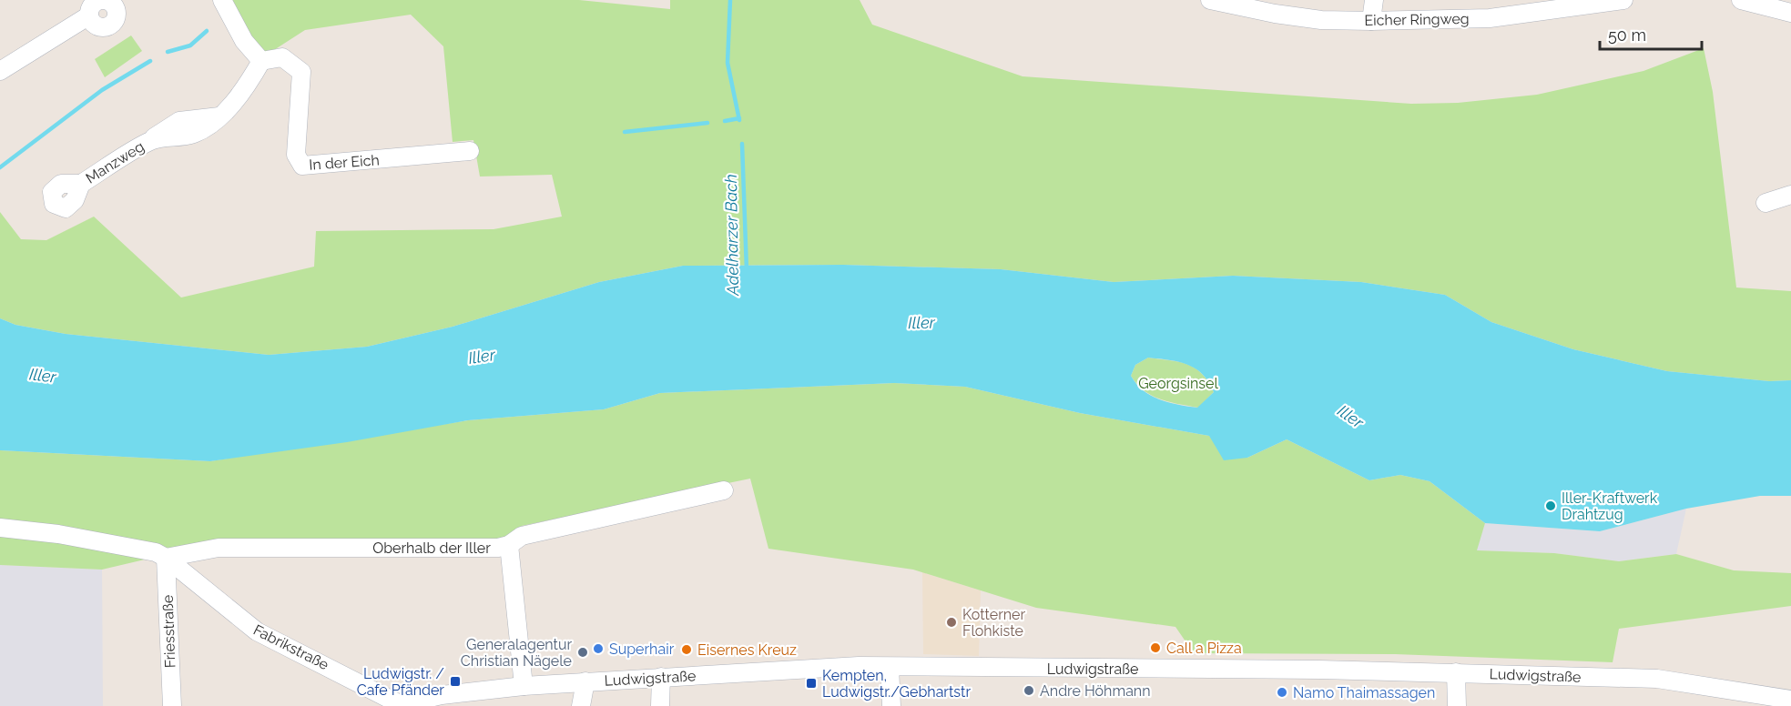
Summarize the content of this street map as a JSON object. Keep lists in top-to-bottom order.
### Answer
{
  "streets": {
    "street": [
      "Eicher Ringweg",
      "Manzweg",
      "In der Eich",
      "Oberhalb der Iller",
      "Friesstraße",
      "Fabrikstraße",
      "Ludwigstraße"
    ]
  },
  "crossings": [
    ["Manzweg", "In der Eich"],
    ["Oberhalb der Iller", "Friesstraße"],
    ["Oberhalb der Iller", "Fabrikstraße"],
    ["Friesstraße", "Fabrikstraße"],
    ["Fabrikstraße", "Ludwigstraße"]
  ],
  "water": ["Adelharzer Bach", "Iller"],
  "parks": ["Georgsinsel"],
  "places": {
    "other": [
      "Iller-Kraftwerk Drahtzug",
      "Kotterner Flohkiste",
      "Call a Pizza",
      "Superhair",
      "Eisernes Kreuz",
      "Generalagentur Christian Nägele",
      "Andre Höhmann",
      "Namo Thaimassagen"
    ],
    "transit": ["Ludwigstr. / Cafe Pfänder", "Kempten, Ludwigstr./Gebhartstr"]
  },
  "scale_bar": "50 m"
}
